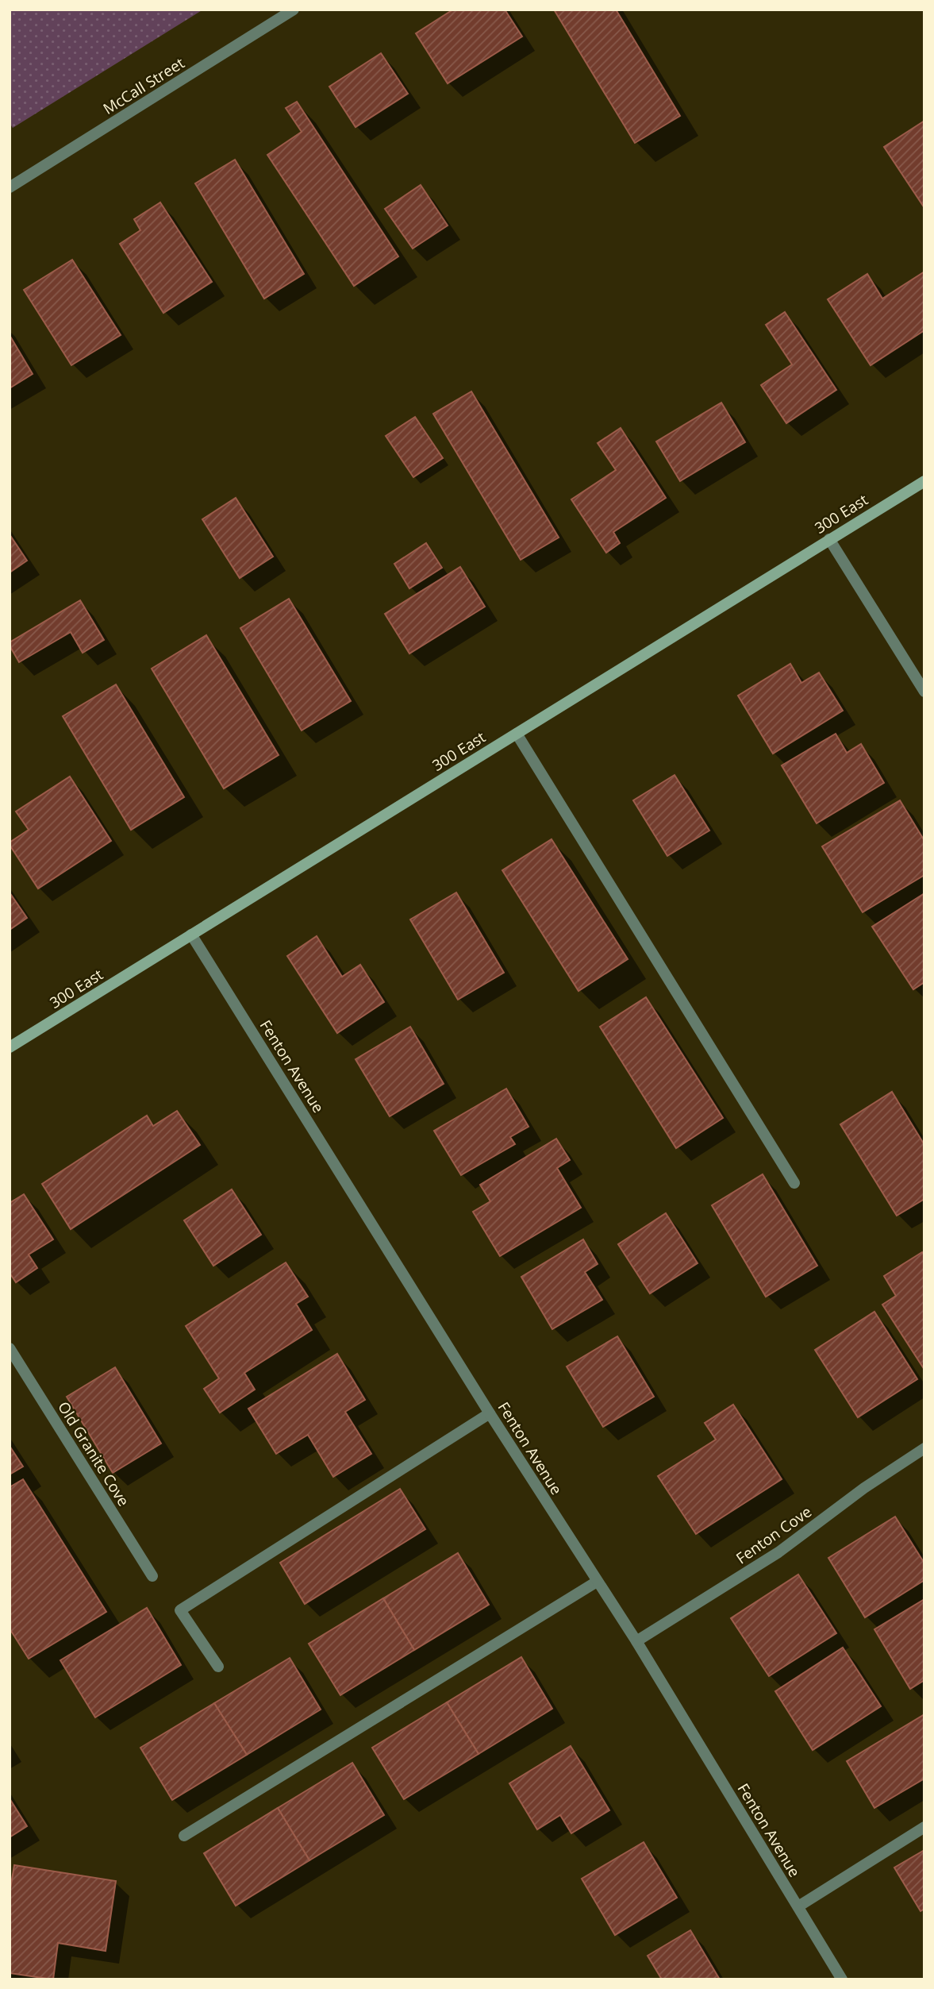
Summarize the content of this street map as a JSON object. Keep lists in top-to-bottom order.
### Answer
{
  "streets": {
    "street": [
      "McCall Street",
      "300 East",
      "Fenton Avenue",
      "Old Granite Cove",
      "Fenton Cove"
    ]
  },
  "crossings": [
    ["300 East", "Fenton Avenue"],
    ["Fenton Avenue", "Fenton Cove"]
  ]
}
